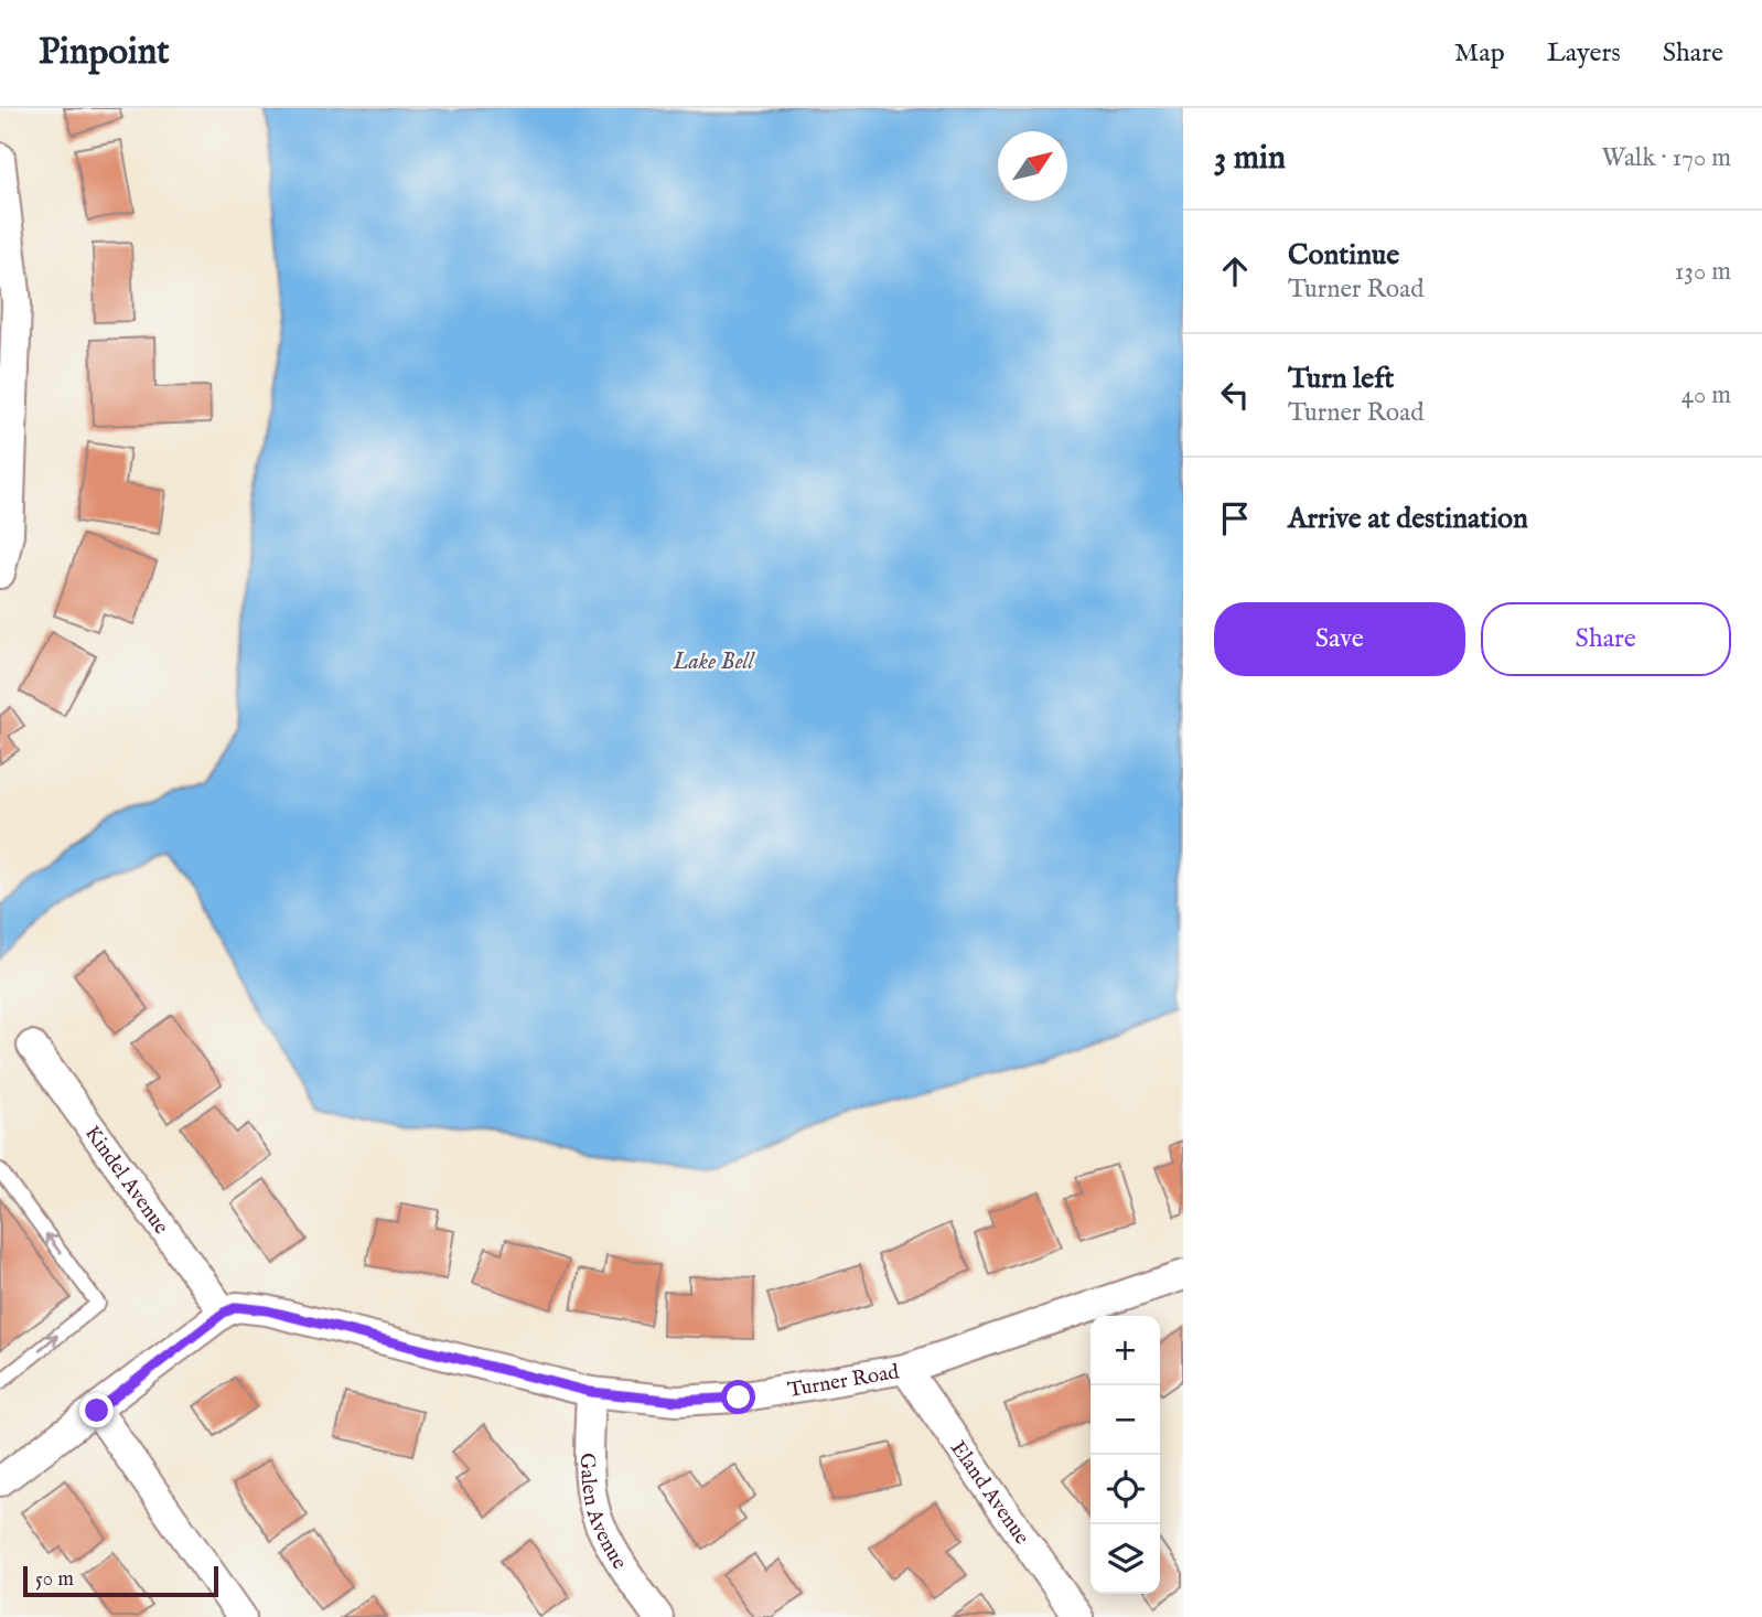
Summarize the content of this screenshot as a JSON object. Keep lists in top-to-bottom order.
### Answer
{
  "streets": {
    "street": [
      "Kindel Avenue",
      "Turner Road",
      "Eland Avenue",
      "Galen Avenue"
    ]
  },
  "crossings": [
    ["Kindel Avenue", "Turner Road"],
    ["Turner Road", "Eland Avenue"],
    ["Turner Road", "Galen Avenue"]
  ],
  "water": ["Lake Bell"],
  "scale_bar": "50 m",
  "north": "top right",
  "page": {
    "header": "Pinpoint",
    "nav": ["Map", "Layers", "Share"],
    "heading": ["3 min", "Walk · 170 m"],
    "list": [
      ["Continue", "Turner Road", "130 m"],
      ["Turn left", "Turner Road", "40 m"],
      "Arrive at destination"
    ],
    "buttons": ["Save", "Share"],
    "map_buttons": ["+", "−"],
    "scale": "50 m"
  }
}
